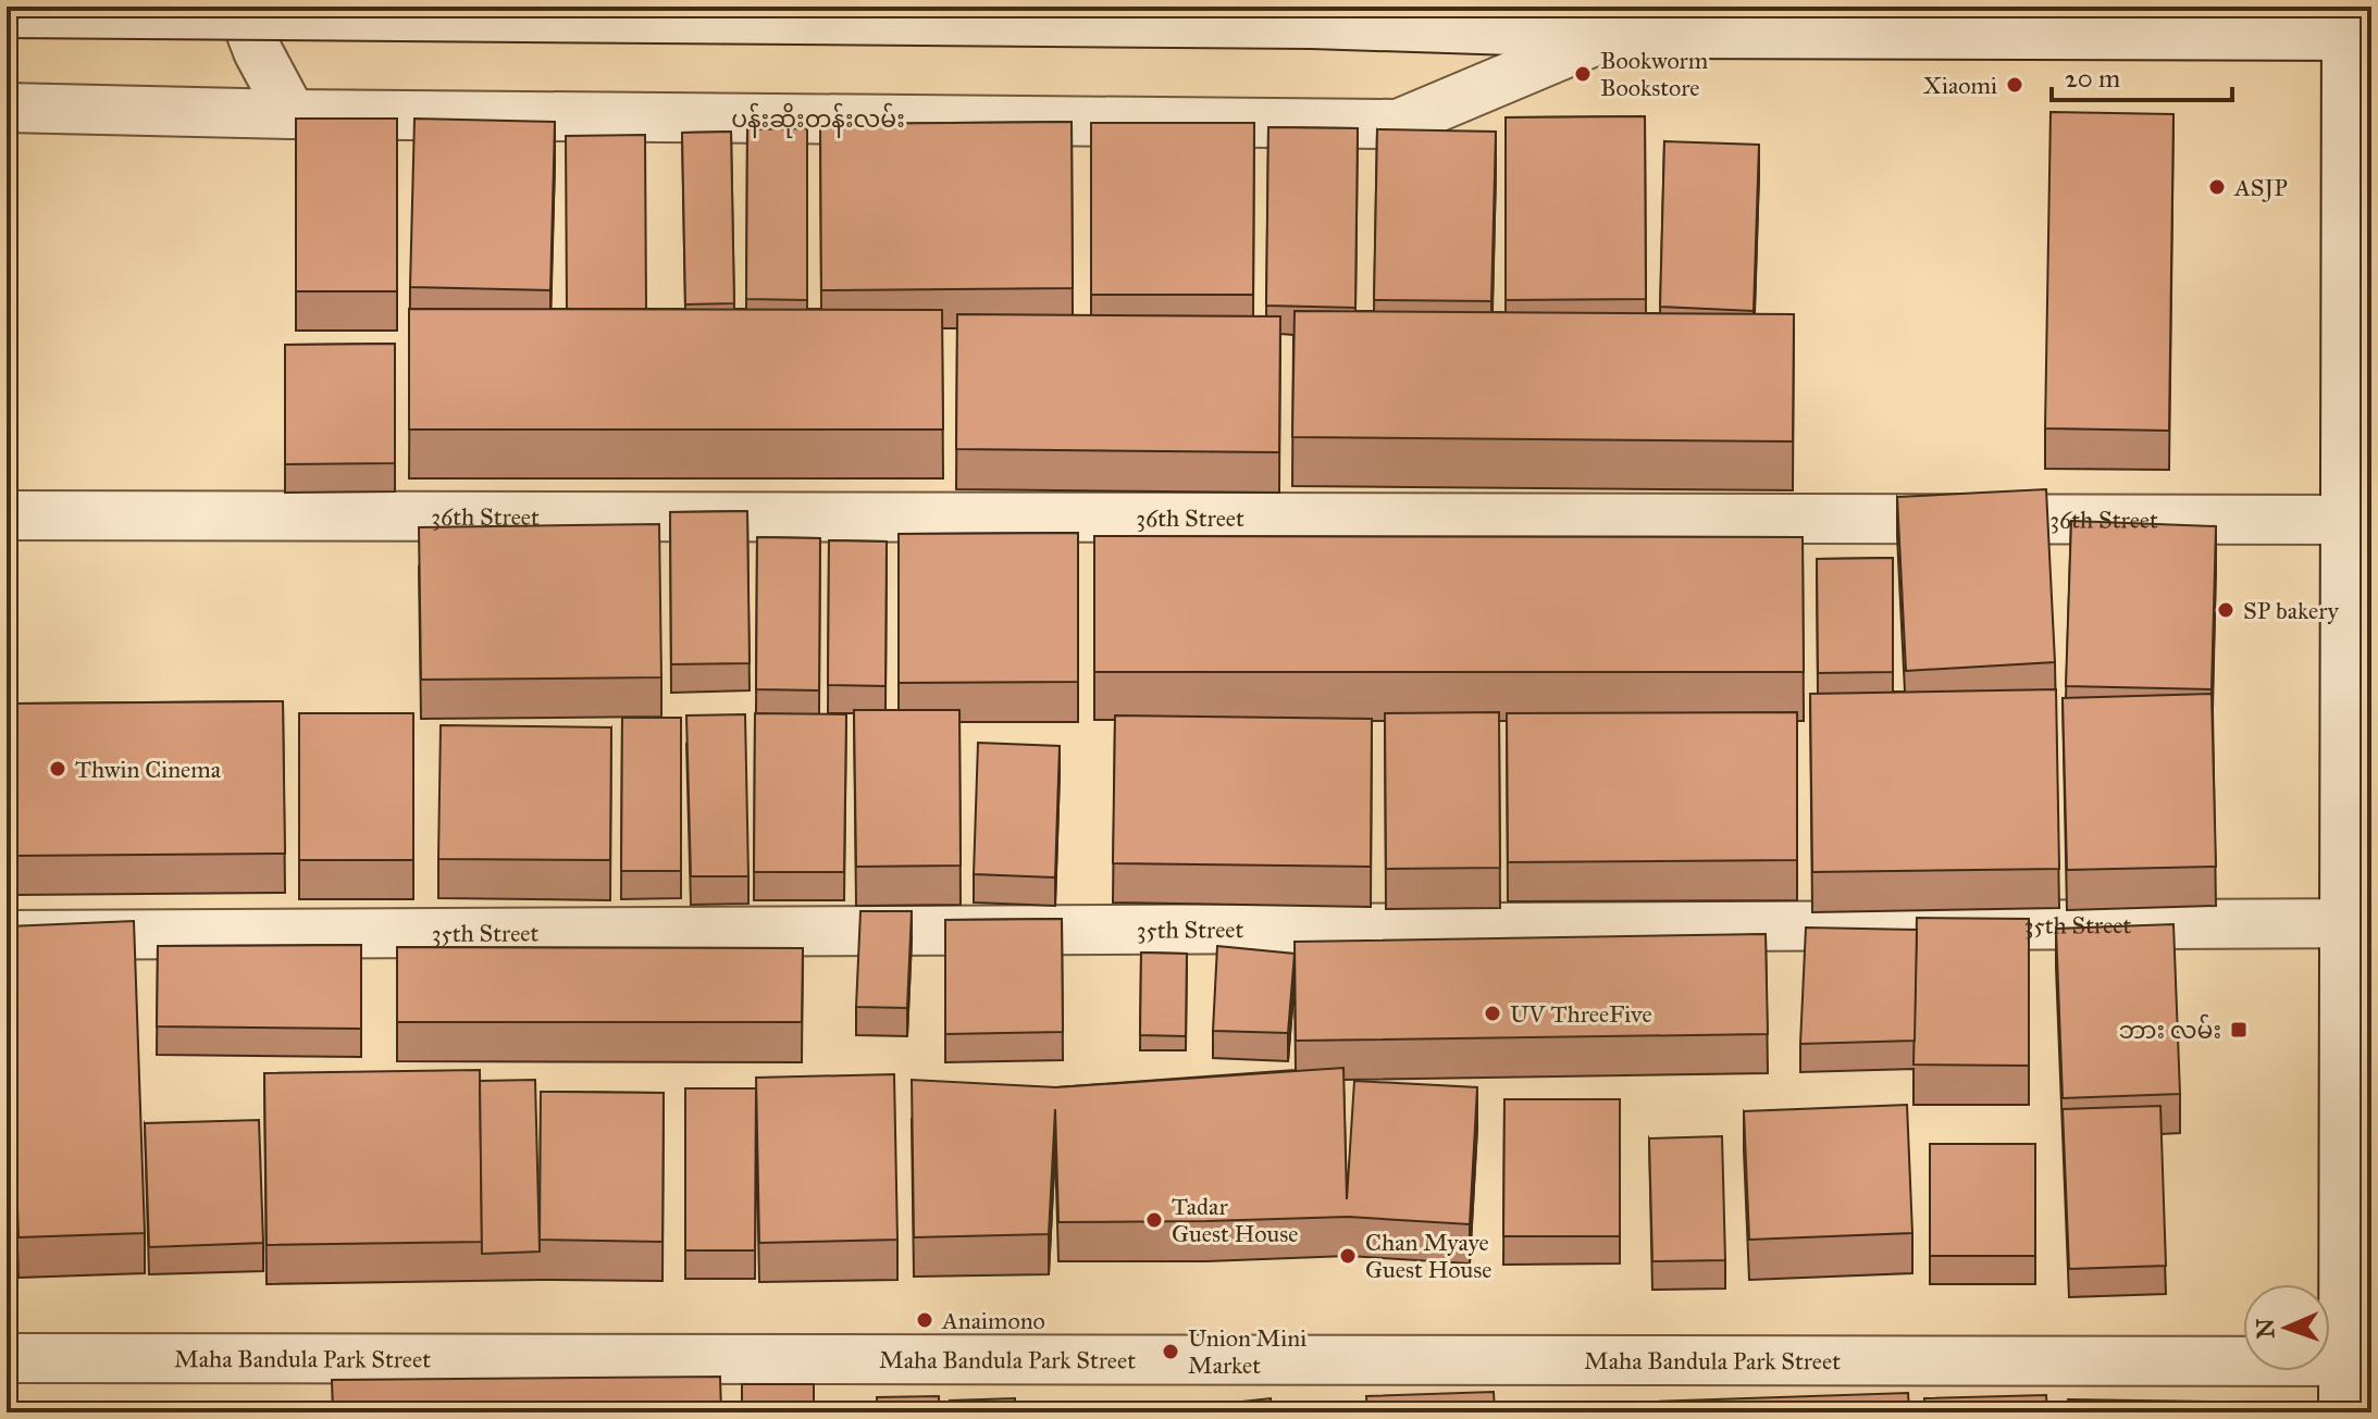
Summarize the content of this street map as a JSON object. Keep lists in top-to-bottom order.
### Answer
{
  "streets": {
    "street": [
      "ပန်းဆိုးတန်းလမ်း",
      "36th Street",
      "35th Street",
      "Maha Bandula Park Street"
    ]
  },
  "places": {
    "other": [
      "Bookworm Bookstore",
      "Xiaomi",
      "ASJP",
      "SP bakery",
      "Thwin Cinema",
      "UV ThreeFive",
      "Tadar Guest House",
      "Chan Myaye Guest House",
      "Anaimono",
      "Union Mini Market"
    ],
    "transit": ["ဘား လမ်း"]
  },
  "scale_bar": "20 m",
  "north": "left"
}
